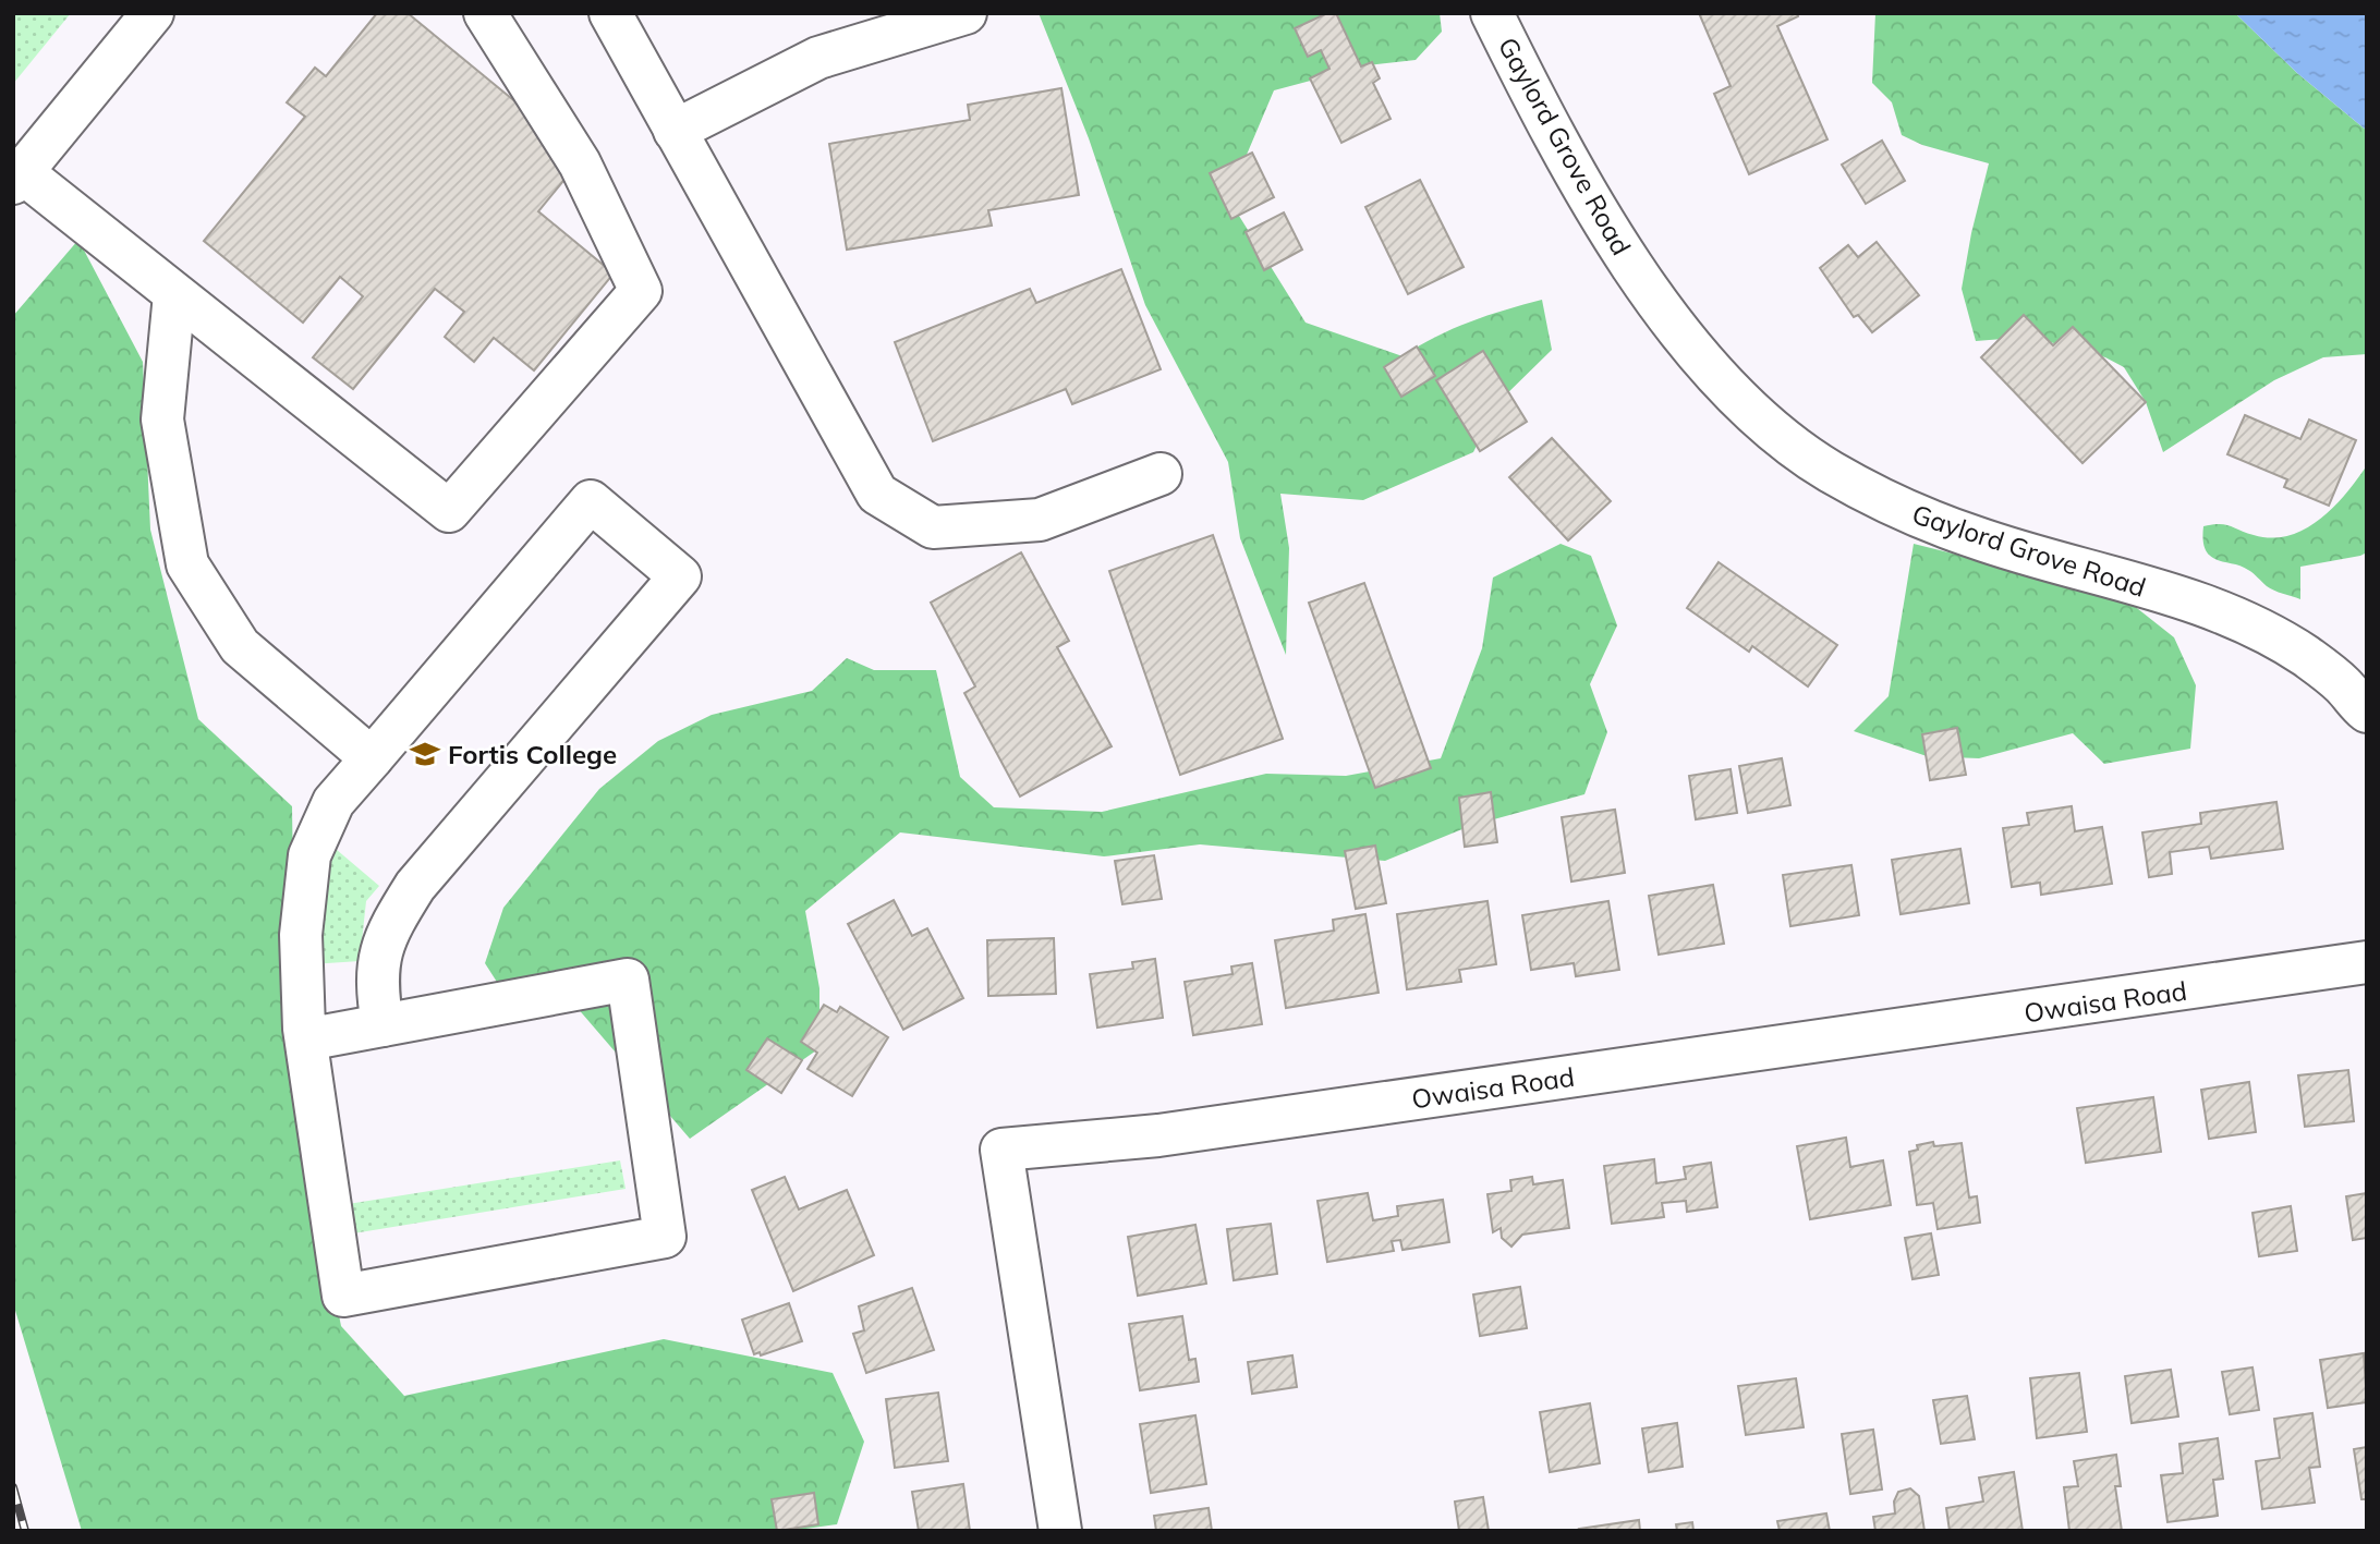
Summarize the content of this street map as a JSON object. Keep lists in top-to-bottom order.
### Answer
{
  "streets": {
    "street": ["Gaylord Grove Road", "Owaisa Road"]
  },
  "places": {
    "school or university": ["Fortis College"]
  }
}
